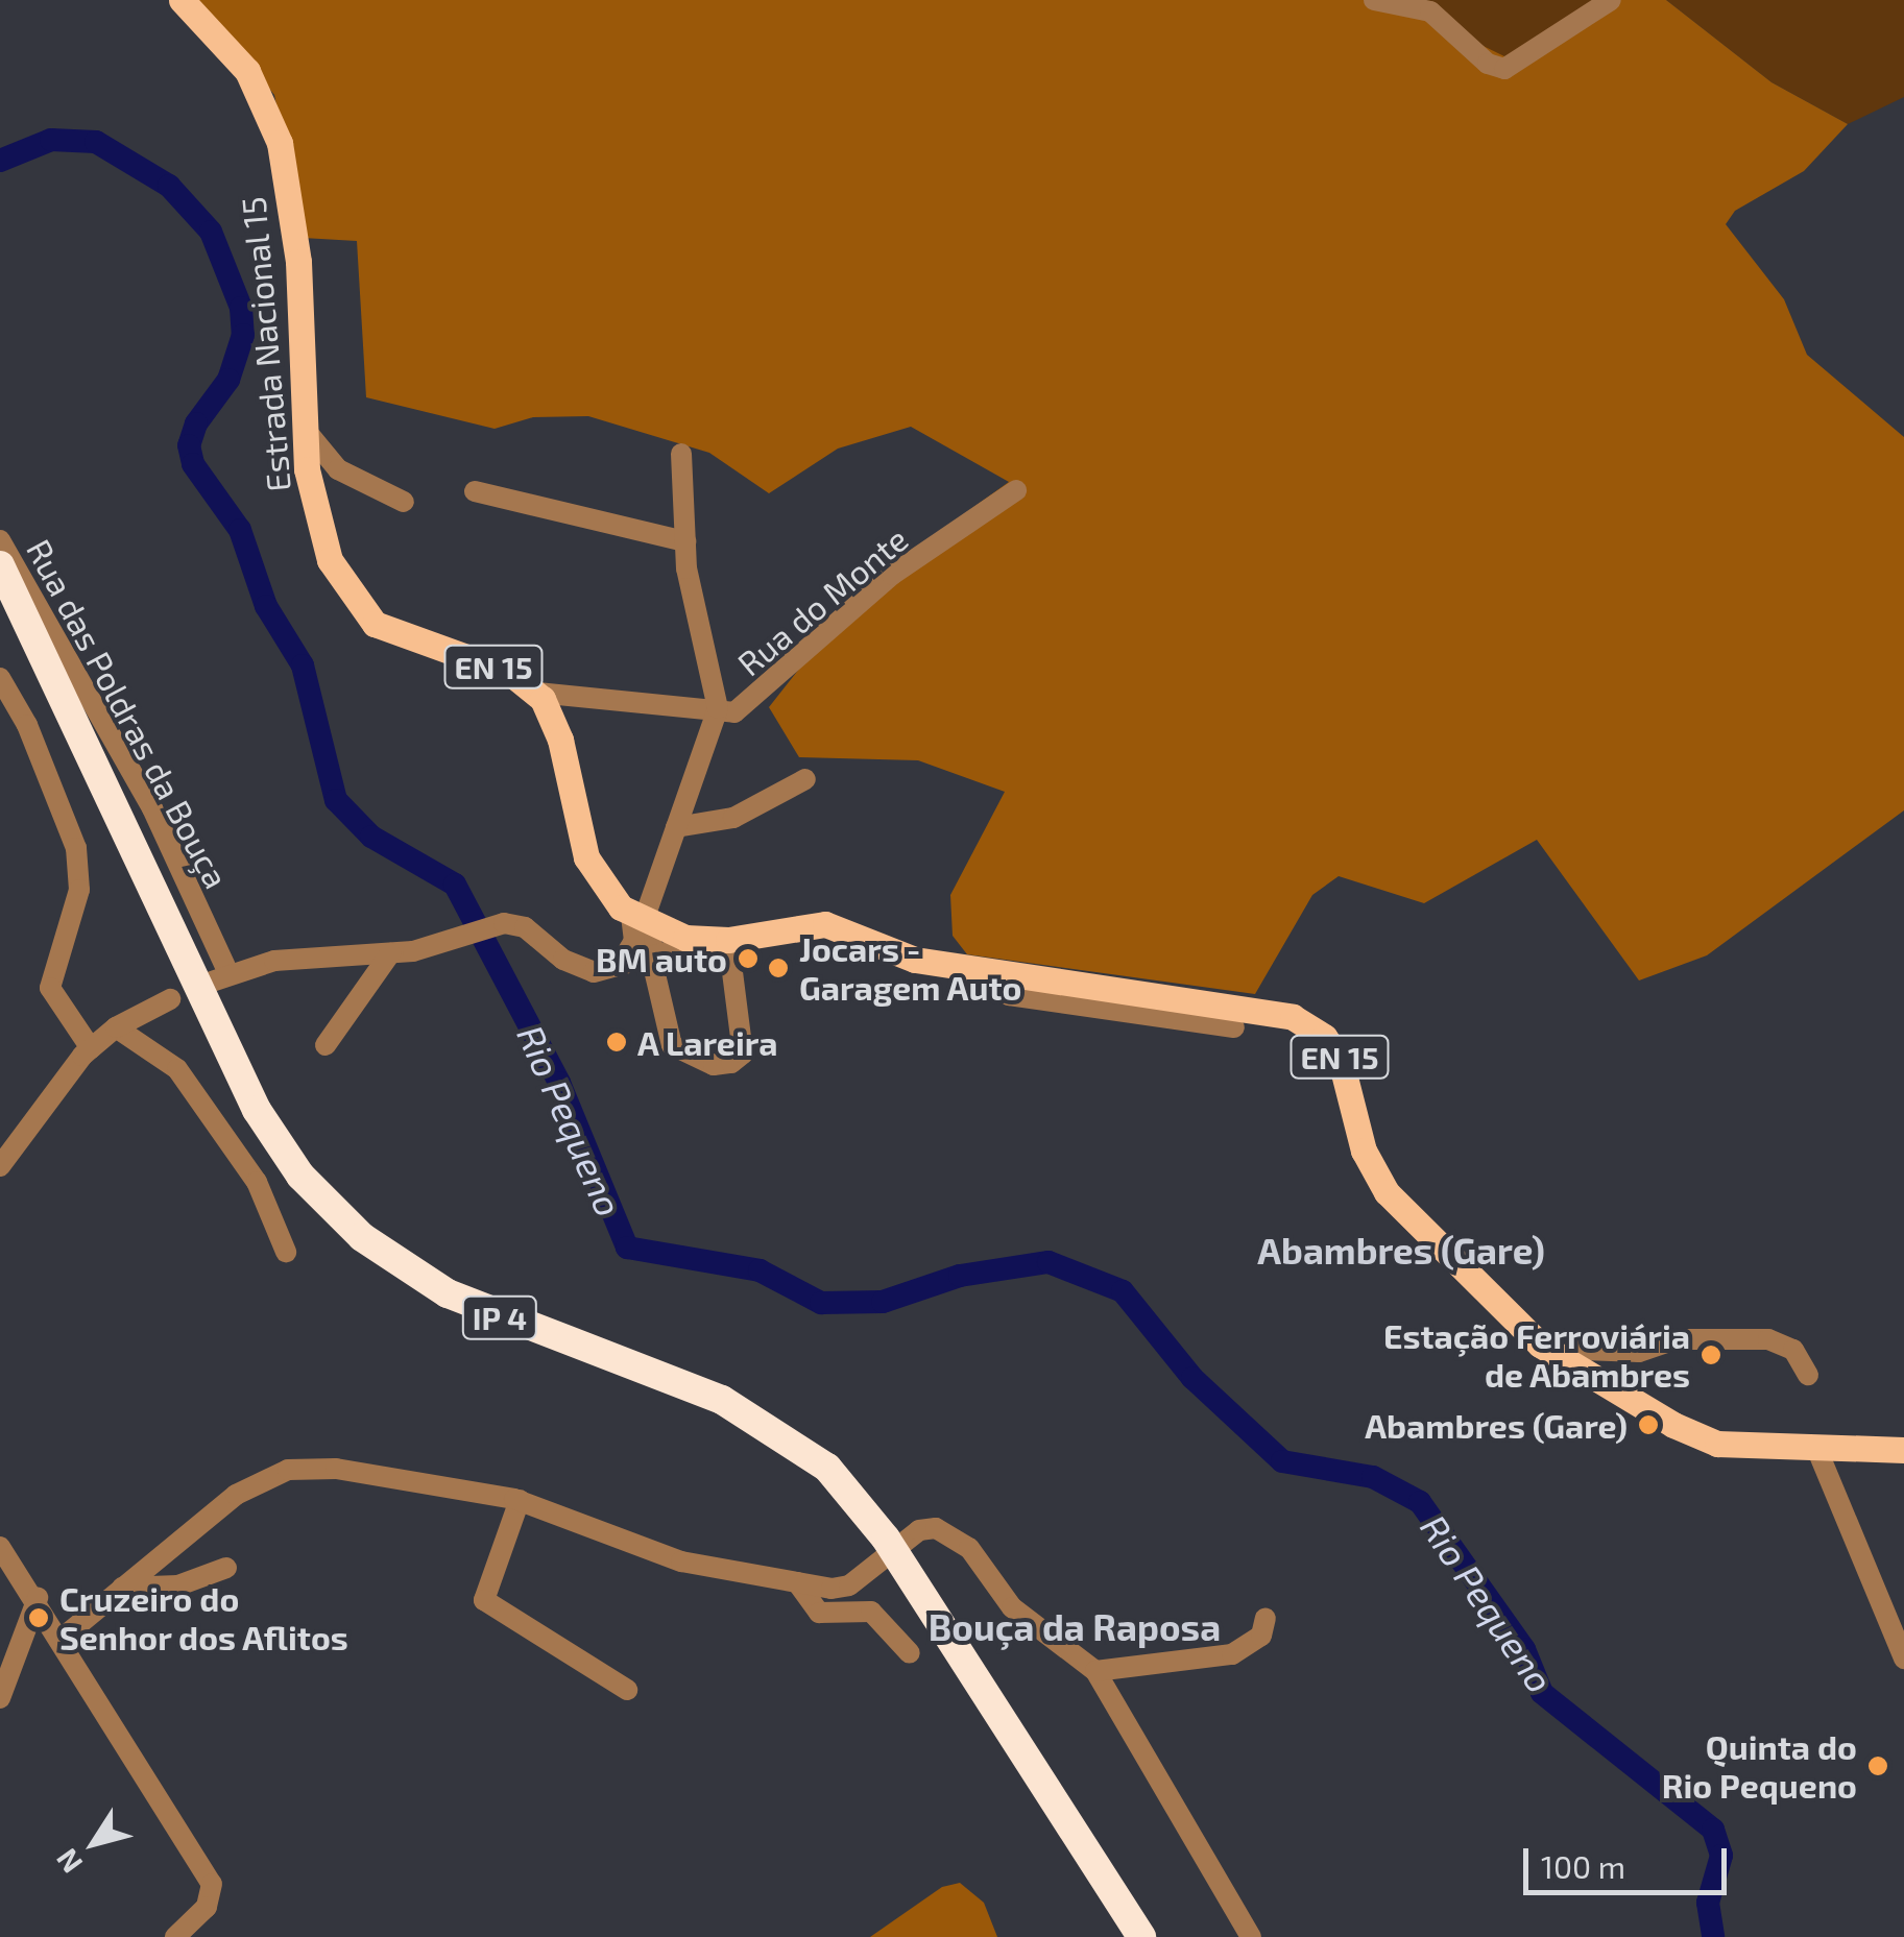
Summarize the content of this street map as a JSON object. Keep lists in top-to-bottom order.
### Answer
{
  "streets": {
    "highway": ["IP 4"],
    "main road": ["Estrada Nacional 15", "EN 15"],
    "street": ["Rua do Monte", "Rua das Poldras da Bouça"]
  },
  "crossings": [
    ["Estrada Nacional 15", "EN 15"]
  ],
  "districts": ["Abambres (Gare)", "Bouça da Raposa"],
  "water": ["Rio Pequeno"],
  "places": [
    "BM auto",
    "Jocars - Garagem Auto",
    "A Lareira",
    "Estação Ferroviária de Abambres",
    "Abambres (Gare)",
    "Cruzeiro do Senhor dos Aflitos",
    "Quinta do Rio Pequeno"
  ],
  "scale_bar": "100 m",
  "north": "bottom left"
}
